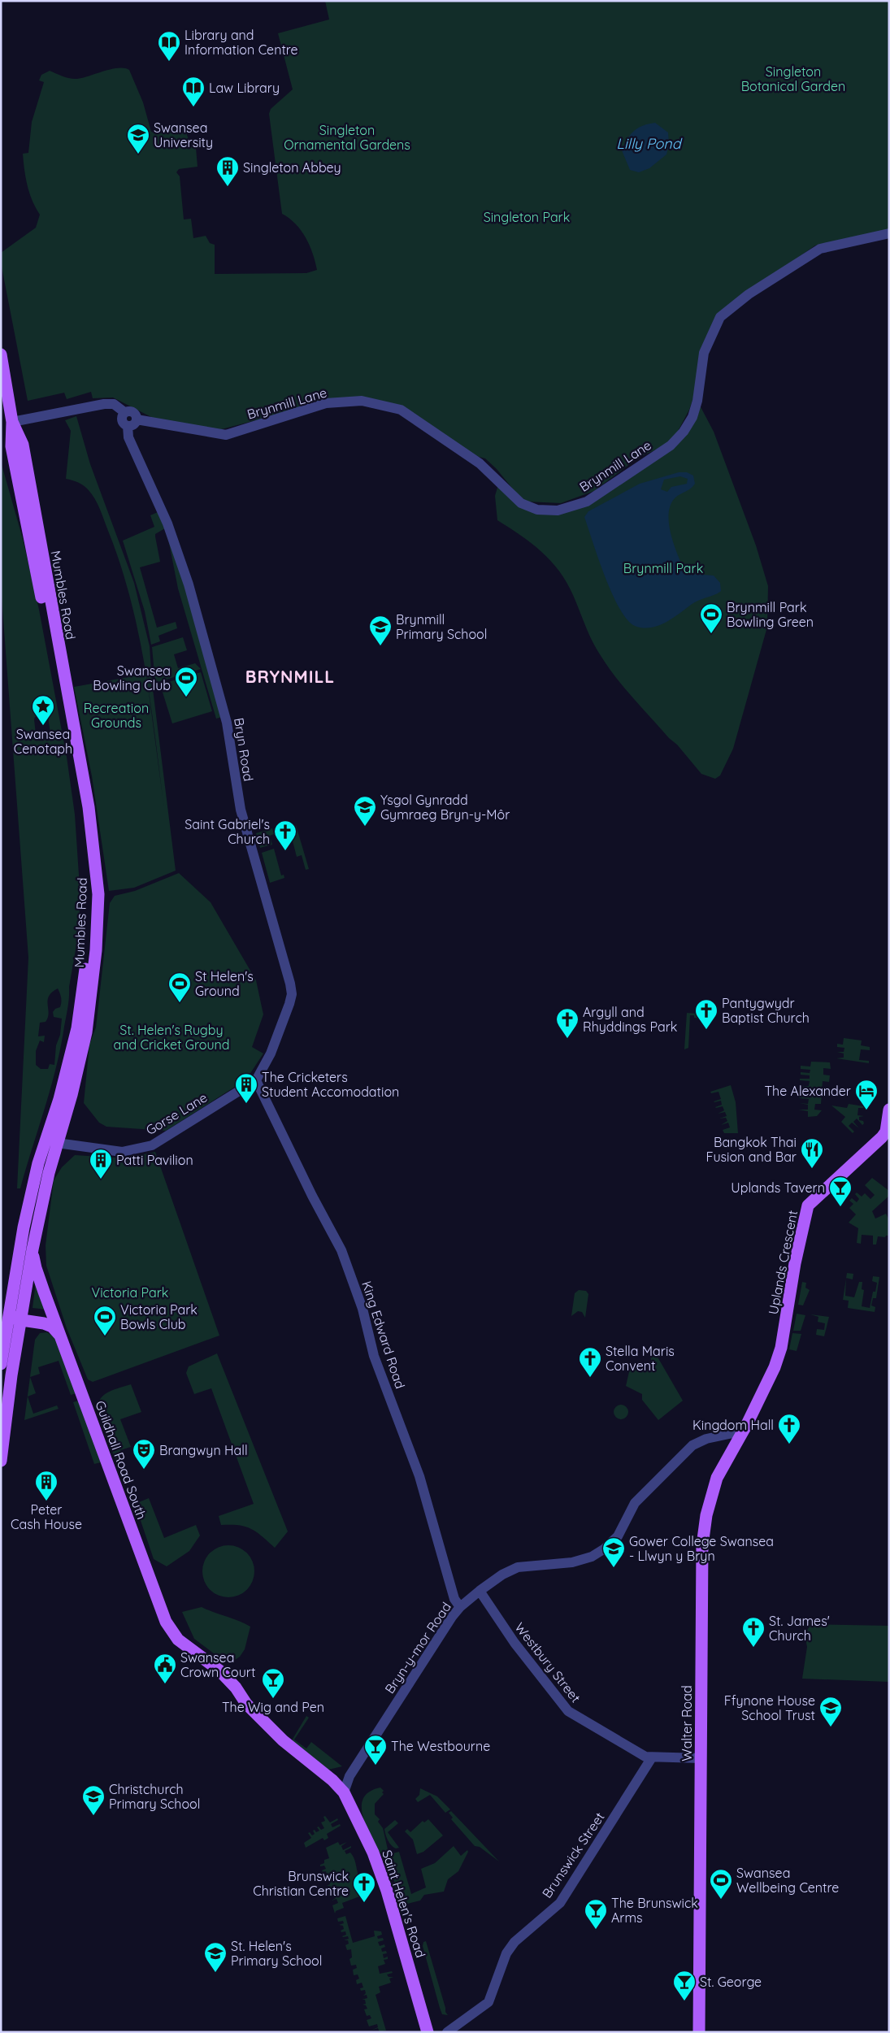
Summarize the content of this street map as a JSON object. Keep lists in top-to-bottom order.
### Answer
{
  "streets": {
    "main road": [
      "Mumbles Road",
      "Uplands Crescent",
      "Guildhall Road South",
      "Walter Road",
      "Saint Helen's Road"
    ],
    "street": [
      "Brynmill Lane",
      "Bryn Road",
      "Gorse Lane",
      "King Edward Road",
      "Bryn-y-mor Road",
      "Westbury Street",
      "Brunswick Street"
    ]
  },
  "crossings": [
    ["Brynmill Lane", "Mumbles Road"],
    ["Brynmill Lane", "Bryn Road"],
    ["Mumbles Road", "Gorse Lane"],
    ["Mumbles Road", "Guildhall Road South"],
    ["Bryn Road", "Gorse Lane"],
    ["Bryn Road", "King Edward Road"],
    ["Gorse Lane", "King Edward Road"],
    ["Uplands Crescent", "Walter Road"],
    ["King Edward Road", "Bryn-y-mor Road"],
    ["Guildhall Road South", "Saint Helen's Road"],
    ["Bryn-y-mor Road", "Westbury Street"],
    ["Bryn-y-mor Road", "Walter Road"],
    ["Bryn-y-mor Road", "Saint Helen's Road"],
    ["Westbury Street", "Walter Road"],
    ["Westbury Street", "Brunswick Street"]
  ],
  "districts": ["BRYNMILL"],
  "water": ["Lilly Pond"],
  "parks": [
    "Singleton Botanical Garden",
    "Singleton Ornamental Gardens",
    "Singleton Park",
    "Brynmill Park",
    "Recreation Grounds",
    "St. Helen's Rugby and Cricket Ground",
    "Victoria Park"
  ],
  "places": {
    "library": ["Library and Information Centre", "Law Library"],
    "school or university": [
      "Swansea University",
      "Brynmill Primary School",
      "Ysgol Gynradd Gymraeg Bryn-y-Môr",
      "Gower College Swansea - Llwyn y Bryn",
      "Ffynone House School Trust",
      "Christchurch Primary School",
      "St. Helen's Primary School"
    ],
    "building": [
      "Singleton Abbey",
      "The Cricketers Student Accomodation",
      "Patti Pavilion",
      "Peter Cash House"
    ],
    "sports": [
      "Brynmill Park Bowling Green",
      "Swansea Bowling Club",
      "St Helen's Ground",
      "Victoria Park Bowls Club",
      "Swansea Wellbeing Centre"
    ],
    "place": ["Swansea Cenotaph"],
    "church": [
      "Saint Gabriel's Church",
      "Pantygwydr Baptist Church",
      "Argyll and Rhyddings Park",
      "Stella Maris Convent",
      "Kingdom Hall",
      "St. James' Church",
      "Brunswick Christian Centre"
    ],
    "hotel": ["The Alexander"],
    "restaurant": ["Bangkok Thai Fusion and Bar"],
    "bar": [
      "Uplands Tavern",
      "The Wig and Pen",
      "The Westbourne",
      "The Brunswick Arms",
      "St. George"
    ],
    "theatre": ["Brangwyn Hall"],
    "public building": ["Swansea Crown Court"]
  }
}
